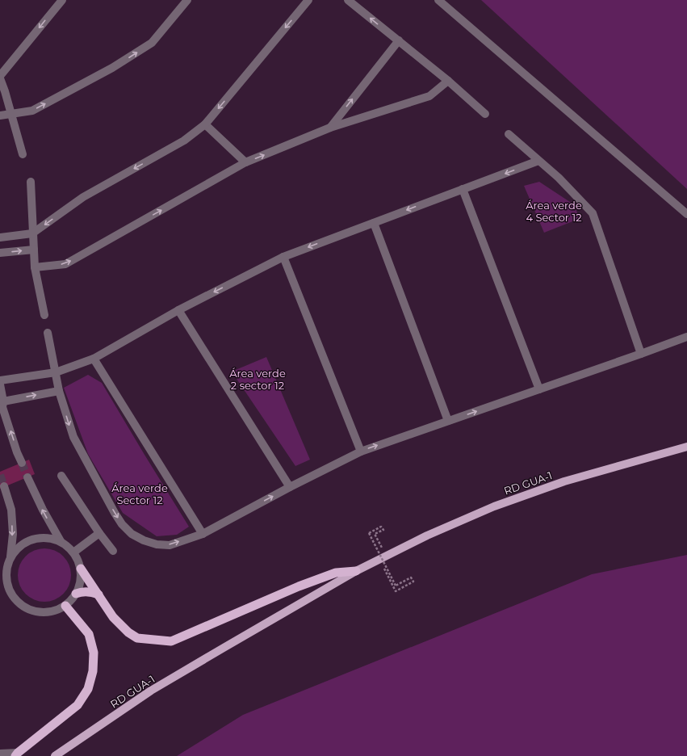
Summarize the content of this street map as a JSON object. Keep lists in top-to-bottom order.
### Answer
{
  "streets": {
    "main road": ["RD GUA-1"]
  },
  "parks": ["Área verde 4 Sector 12", "Área verde 2 sector 12", "Área verde Sector 12"]
}
